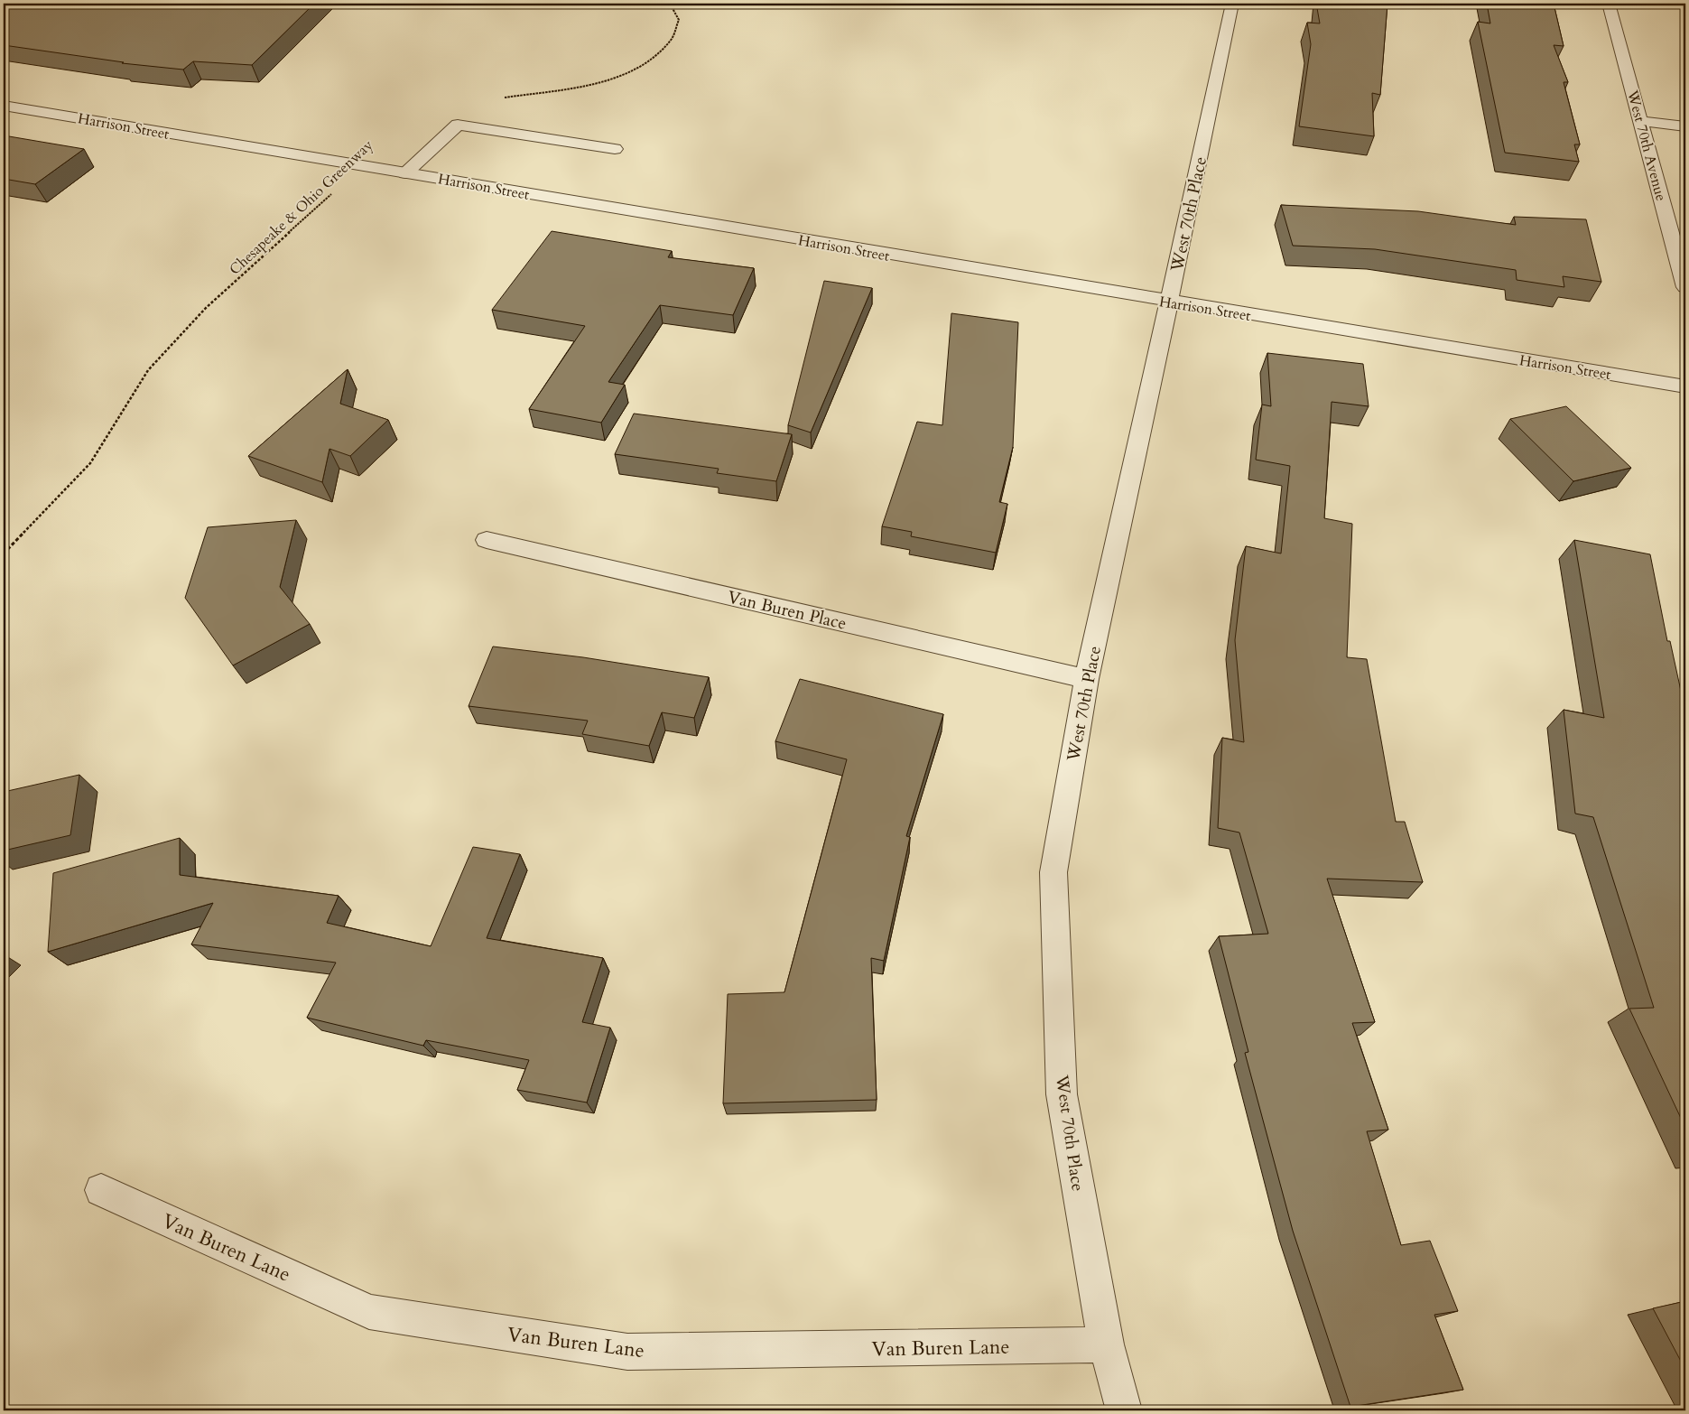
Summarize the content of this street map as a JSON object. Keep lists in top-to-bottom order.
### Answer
{
  "streets": {
    "street": [
      "Harrison Street",
      "West 70th Avenue",
      "West 70th Place",
      "Van Buren Place",
      "Van Buren Lane"
    ],
    "path": ["Chesapeake & Ohio Greenway"]
  },
  "crossings": [
    ["Harrison Street", "Chesapeake & Ohio Greenway"],
    ["Harrison Street", "West 70th Place"],
    ["West 70th Place", "Van Buren Place"],
    ["West 70th Place", "Van Buren Lane"]
  ]
}
